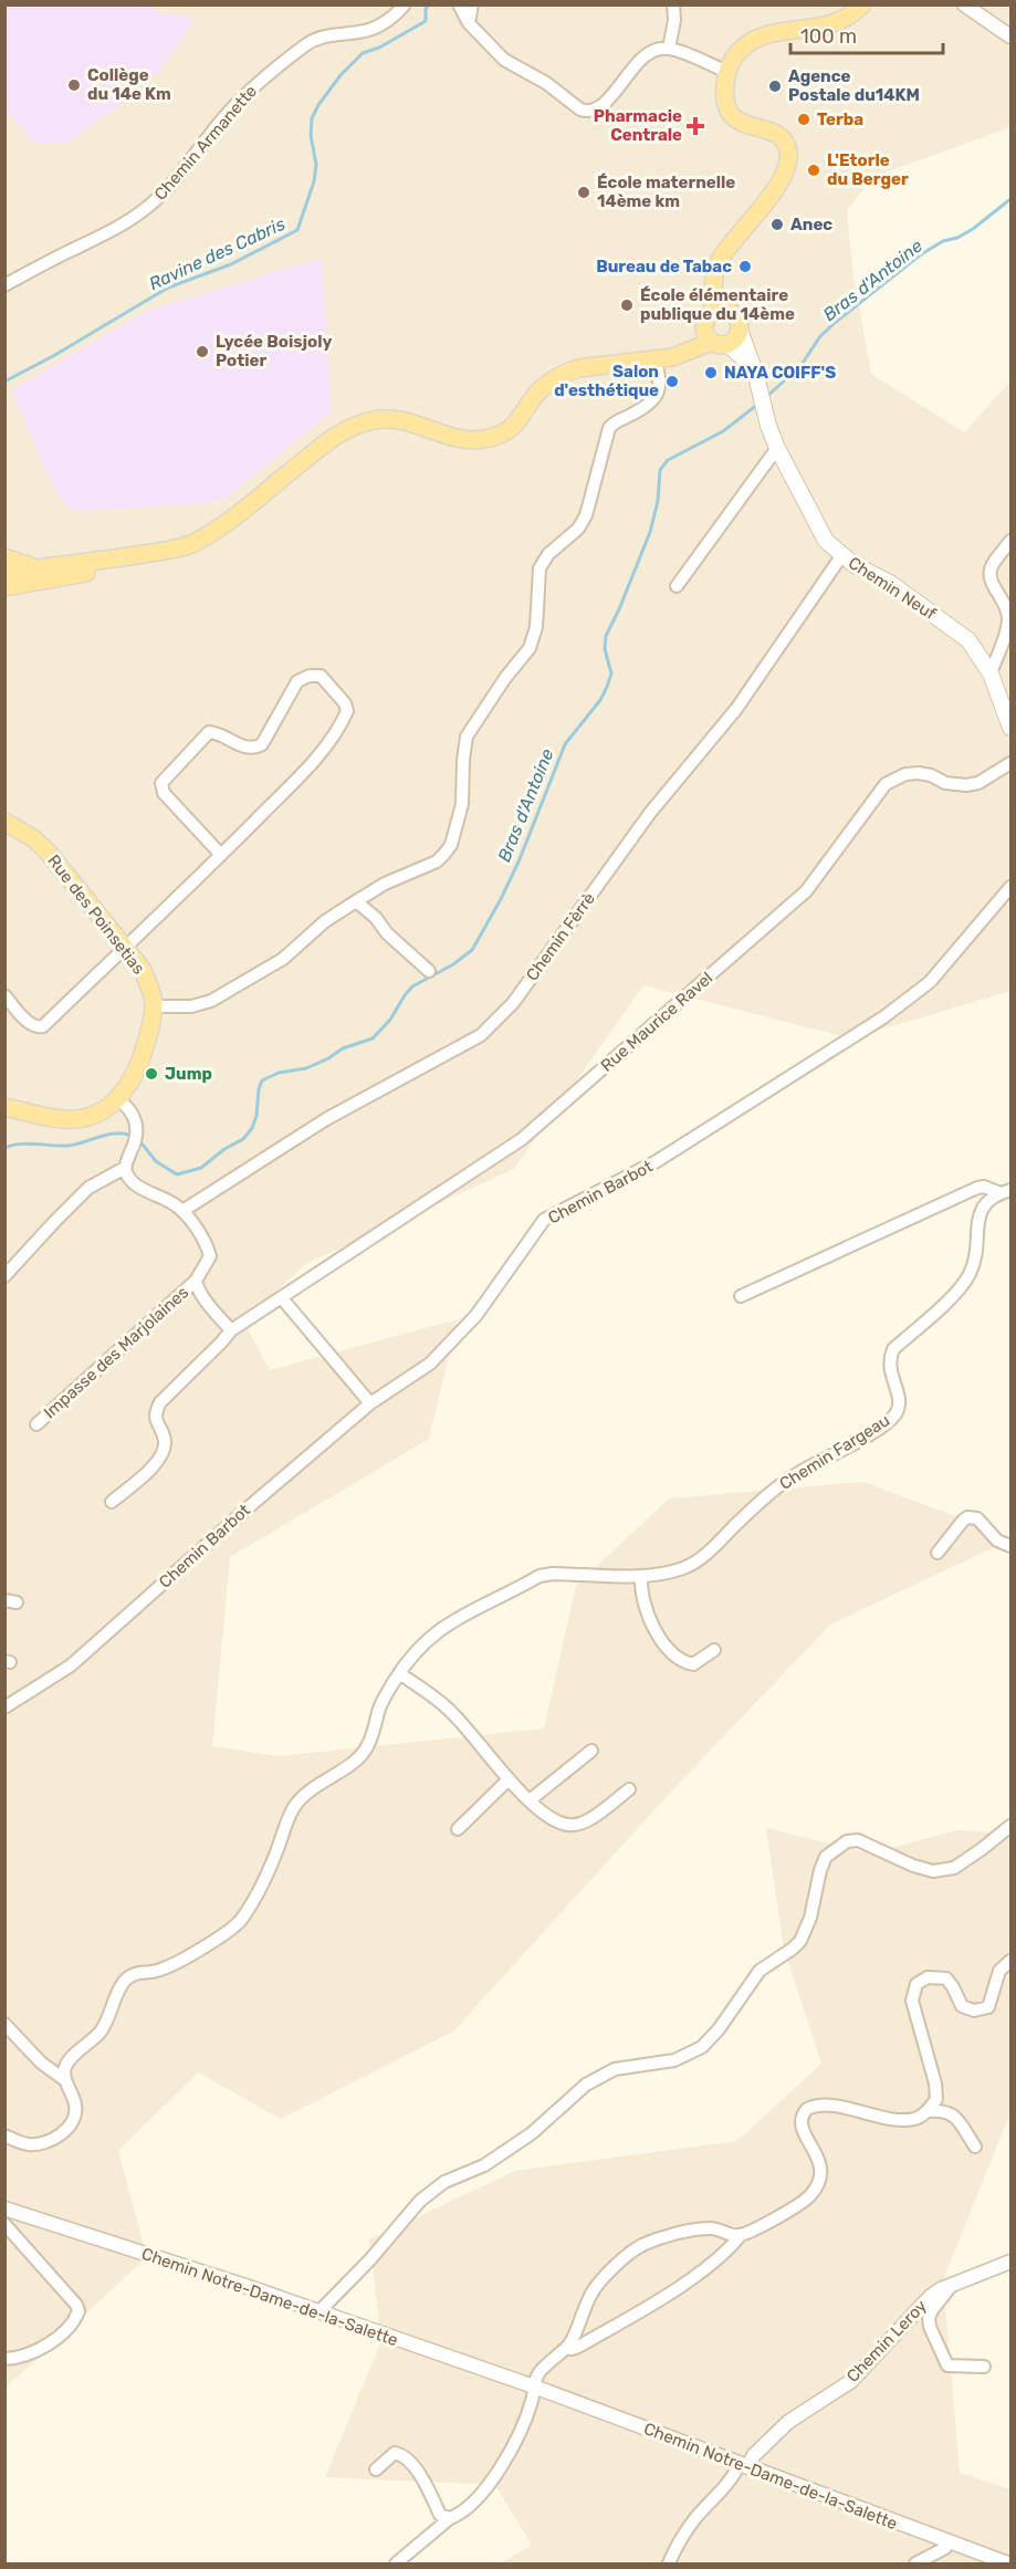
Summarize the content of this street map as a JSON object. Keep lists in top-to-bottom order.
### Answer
{
  "streets": {
    "main road": ["Chemin Neuf", "Rue des Poinsetias"],
    "street": [
      "Chemin Armanette",
      "Chemin Fèrrè",
      "Rue Maurice Ravel",
      "Chemin Barbot",
      "Impasse des Marjolaines",
      "Chemin Fargeau",
      "Chemin Notre-Dame-de-la-Salette",
      "Chemin Leroy"
    ]
  },
  "crossings": [
    ["Chemin Neuf", "Chemin Fèrrè"],
    ["Chemin Notre-Dame-de-la-Salette", "Chemin Leroy"]
  ],
  "water": ["Ravine des Cabris", "Bras d'Antoine"],
  "places": {
    "other": [
      "Collège du 14e Km",
      "Agence Postale du14KM",
      "Terba",
      "L'Etorle du Berger",
      "École maternelle 14ème km",
      "Anec",
      "Bureau de Tabac",
      "École élémentaire publique du 14ème",
      "Lycée Boisjoly Potier",
      "NAYA COIFF'S",
      "Salon d'esthétique",
      "Jump"
    ],
    "health": ["Pharmacie Centrale"]
  },
  "scale_bar": "100 m"
}
